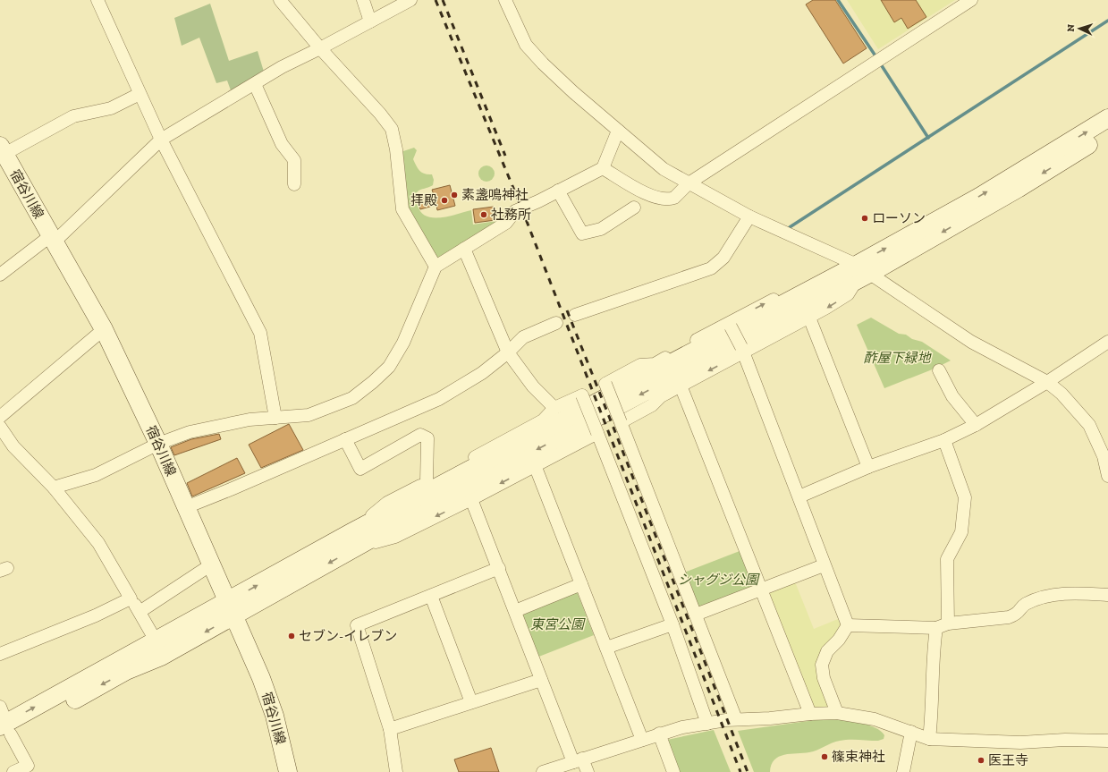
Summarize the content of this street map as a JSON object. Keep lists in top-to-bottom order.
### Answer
{
  "streets": {
    "street": ["宿谷川線"]
  },
  "parks": ["酢屋下緑地", "シャグジ公園", "東宮公園"],
  "places": [
    "素盞鳴神社",
    "拝殿",
    "社務所",
    "ローソン",
    "セブン-イレブン",
    "篠束神社",
    "医王寺"
  ],
  "north": "left"
}
